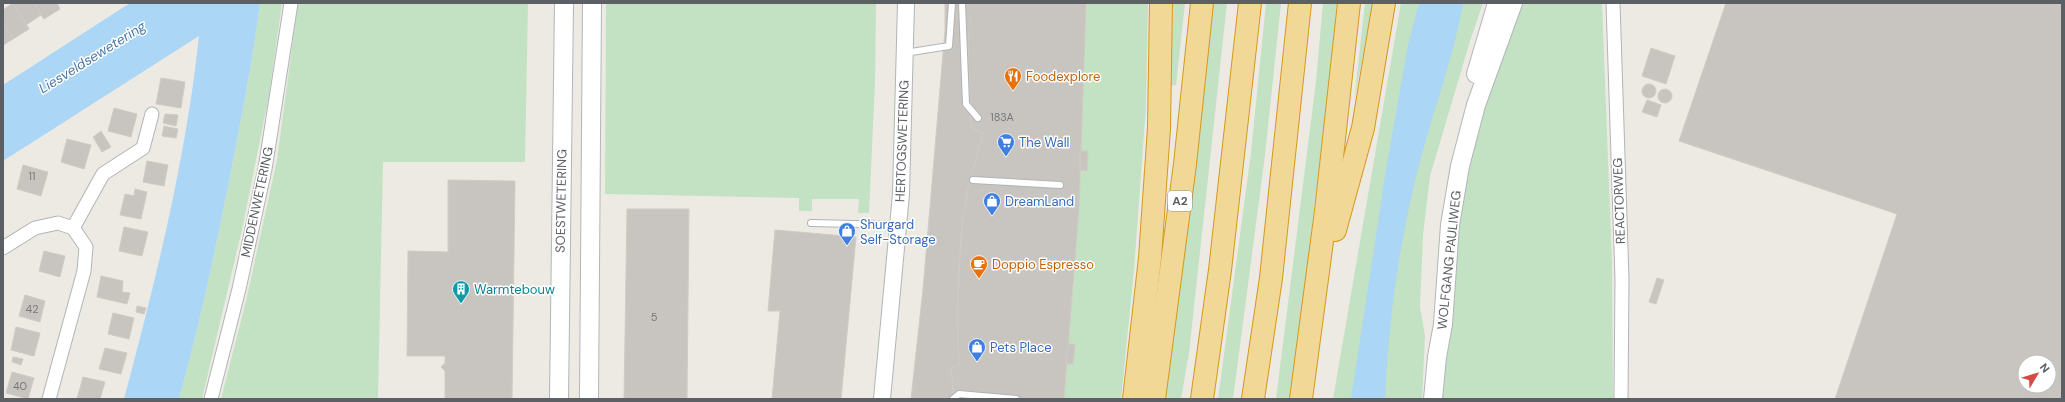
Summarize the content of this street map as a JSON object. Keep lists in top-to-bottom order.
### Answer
{
  "streets": {
    "highway": ["A2"],
    "main road": ["SOESTWETERING", "WOLFGANG PAULIWEG"],
    "street": ["HERTOGSWETERING", "REACTORWEG", "MIDDENWETERING"]
  },
  "water": ["Liesveldsewetering"],
  "places": {
    "restaurant": ["Foodexplore"],
    "supermarket": ["The Wall"],
    "shop": ["DreamLand", "Shurgard Self-Storage", "Pets Place"],
    "cafe": ["Doppio Espresso"],
    "building": ["Warmtebouw"]
  },
  "house_numbers": [
    "183A",
    "11",
    "42",
    "5",
    "40"
  ],
  "north": "top right"
}
